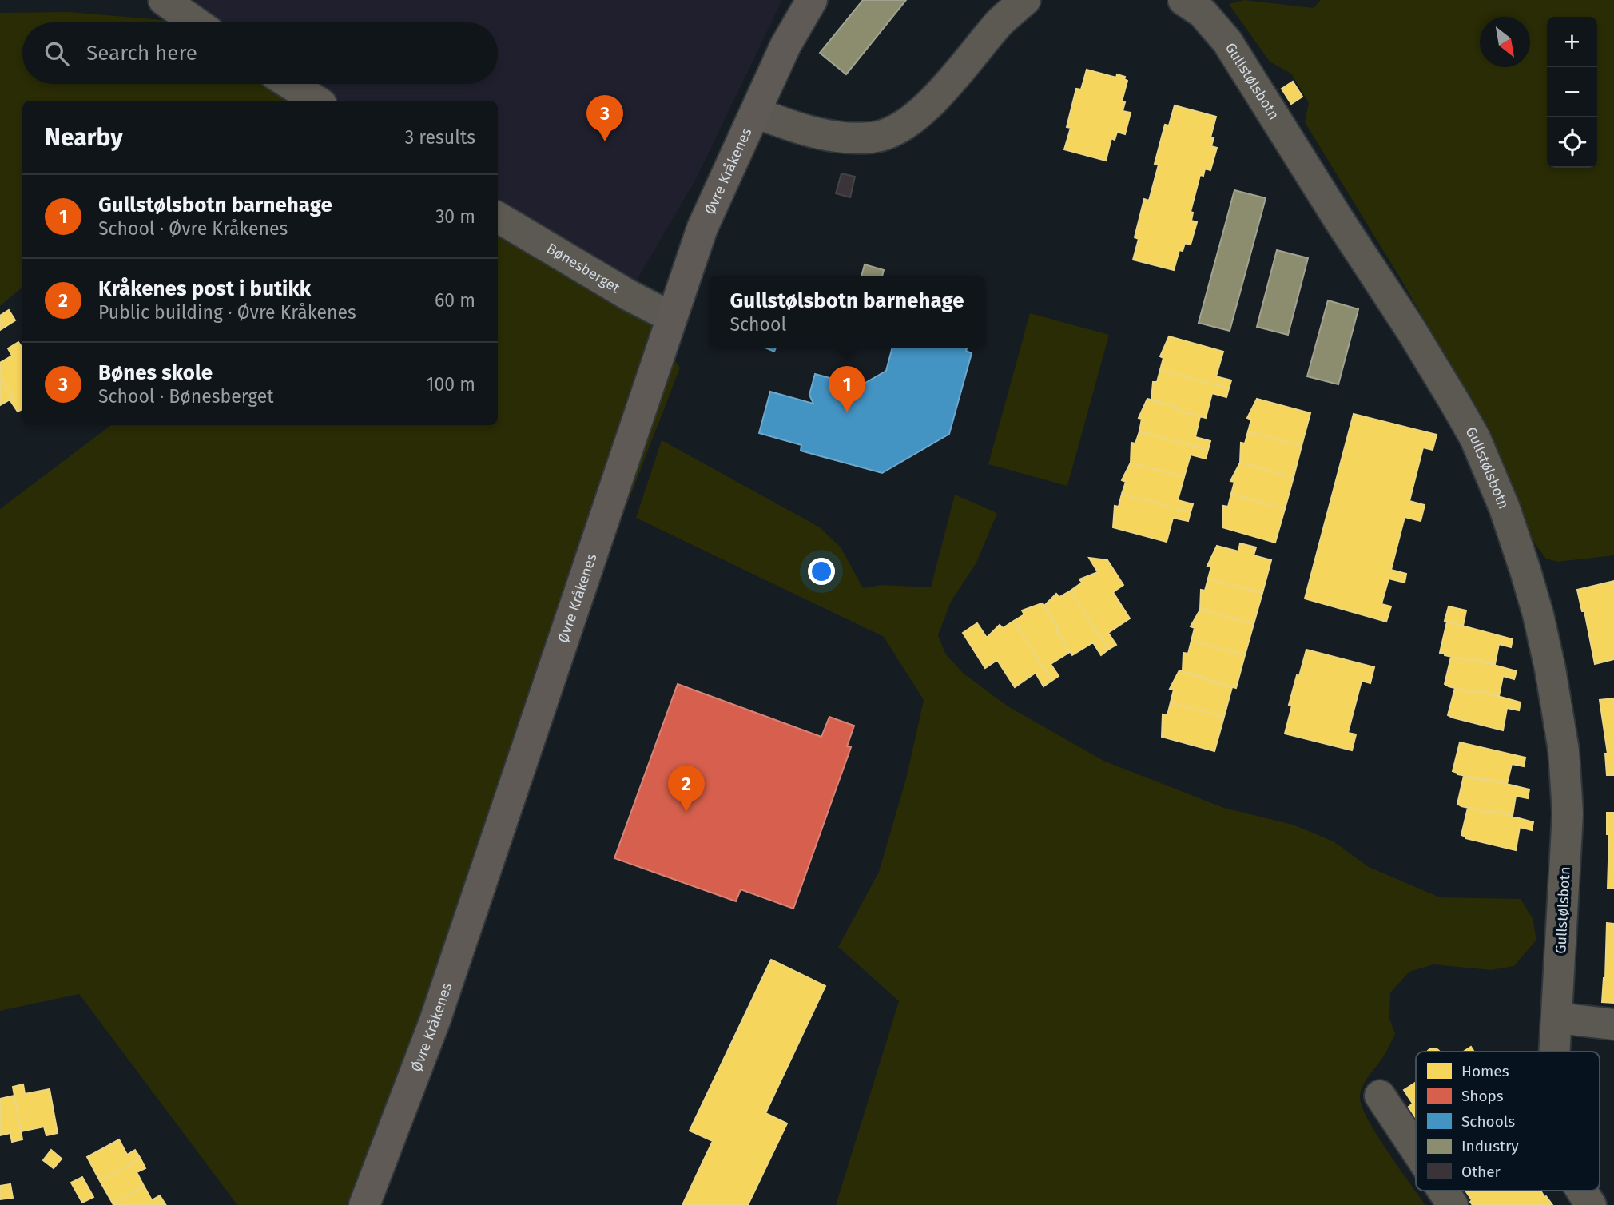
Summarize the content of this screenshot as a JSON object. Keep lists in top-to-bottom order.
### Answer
{
  "streets": {
    "main road": ["Øvre Kråkenes"],
    "street": ["Gullstølsbotn", "Bønesberget"]
  },
  "crossings": [
    ["Øvre Kråkenes", "Bønesberget"]
  ],
  "legend": [
    "Homes",
    "Shops",
    "Schools",
    "Industry",
    "Other"
  ],
  "north": "bottom right",
  "page": {
    "map_buttons": ["+", "−"],
    "search": "Search here",
    "pins": ["3", "1", "2"],
    "heading": ["Nearby", "3 results"],
    "list": [
      {
        "mark": "1",
        "name": "Gullstølsbotn barnehage",
        "note": "School · Øvre Kråkenes",
        "value": "30 m"
      },
      {
        "mark": "2",
        "name": "Kråkenes post i butikk",
        "note": "Public building · Øvre Kråkenes",
        "value": "60 m"
      },
      {
        "mark": "3",
        "name": "Bønes skole",
        "note": "School · Bønesberget",
        "value": "100 m"
      }
    ],
    "popup": ["Gullstølsbotn barnehage", "School"]
  }
}
